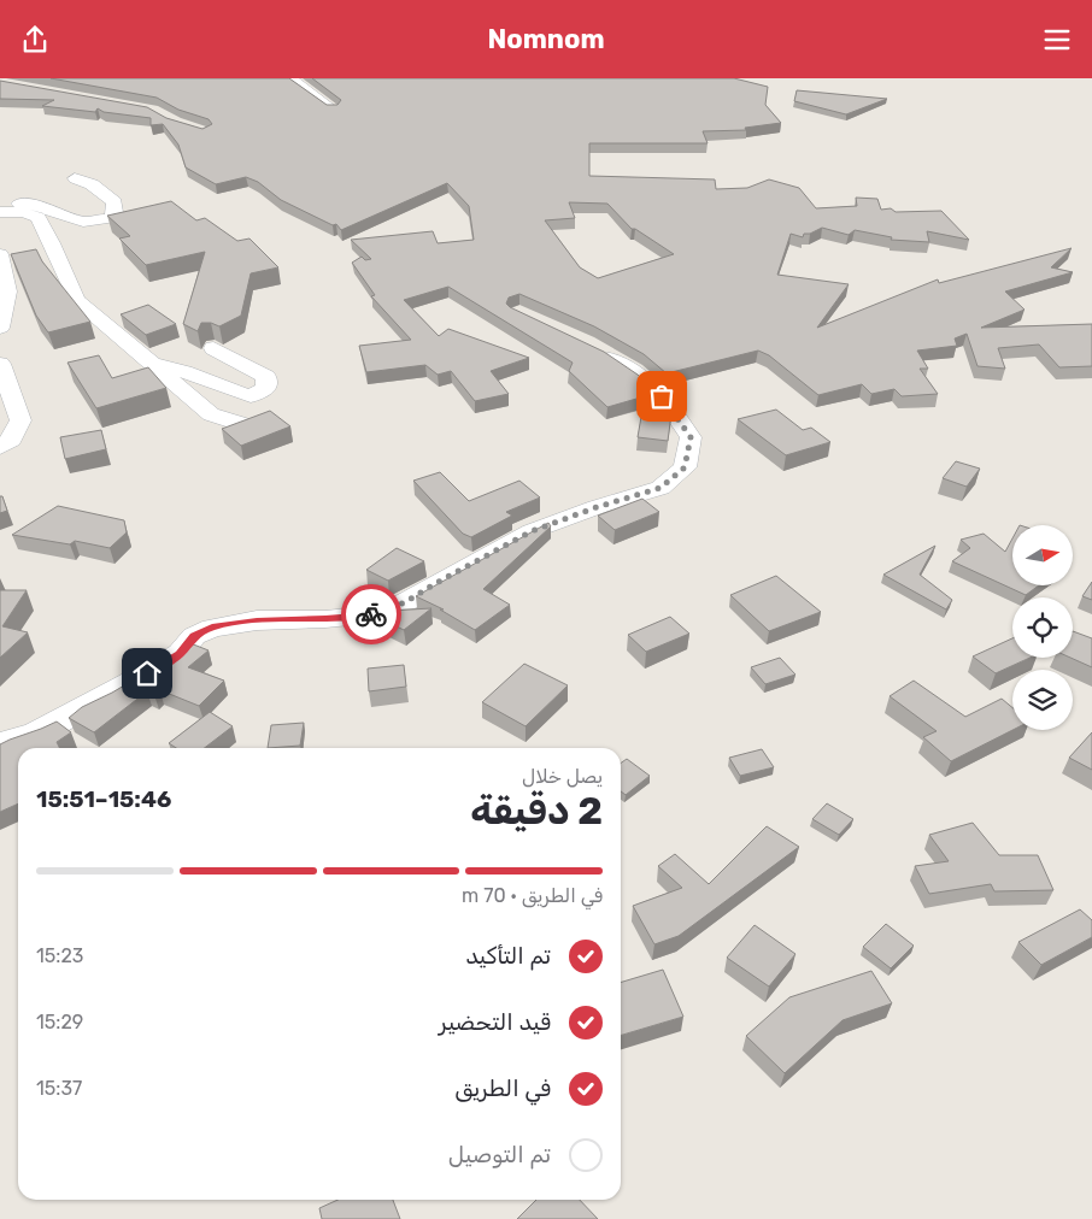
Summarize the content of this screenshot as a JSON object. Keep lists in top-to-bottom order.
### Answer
{
  "north": "right",
  "page": {
    "header": "Nomnom",
    "heading": ["2 دقيقة", "يصل خلال", "15:46–15:51"],
    "bar": "في الطريق · 70 m",
    "list": [
      ["تم التأكيد", "15:23"],
      ["قيد التحضير", "15:29"],
      ["في الطريق", "15:37"],
      "تم التوصيل"
    ]
  }
}
